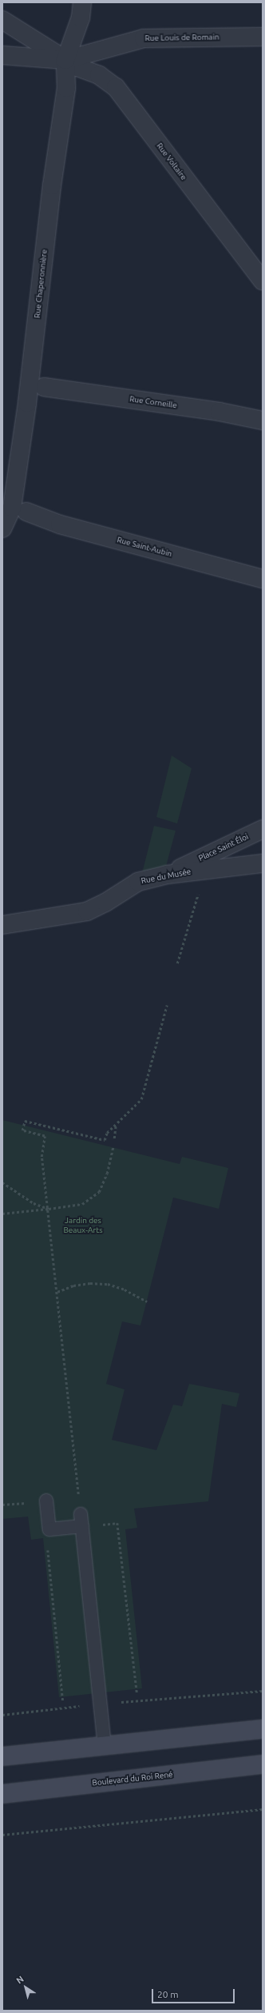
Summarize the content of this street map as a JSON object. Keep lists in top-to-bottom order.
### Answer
{
  "streets": {
    "main road": ["Boulevard du Roi René"],
    "street": [
      "Rue Louis de Romain",
      "Rue Voltaire",
      "Rue Chaperonnière",
      "Rue Corneille",
      "Rue Saint-Aubin",
      "Place Saint Éloi",
      "Rue du Musée"
    ]
  },
  "crossings": [
    ["Rue Louis de Romain", "Rue Voltaire"],
    ["Rue Louis de Romain", "Rue Chaperonnière"],
    ["Rue Voltaire", "Rue Chaperonnière"],
    ["Rue Chaperonnière", "Rue Saint-Aubin"],
    ["Place Saint Éloi", "Rue du Musée"]
  ],
  "parks": ["Jardin des Beaux-Arts"],
  "scale_bar": "20 m",
  "north": "top left"
}
